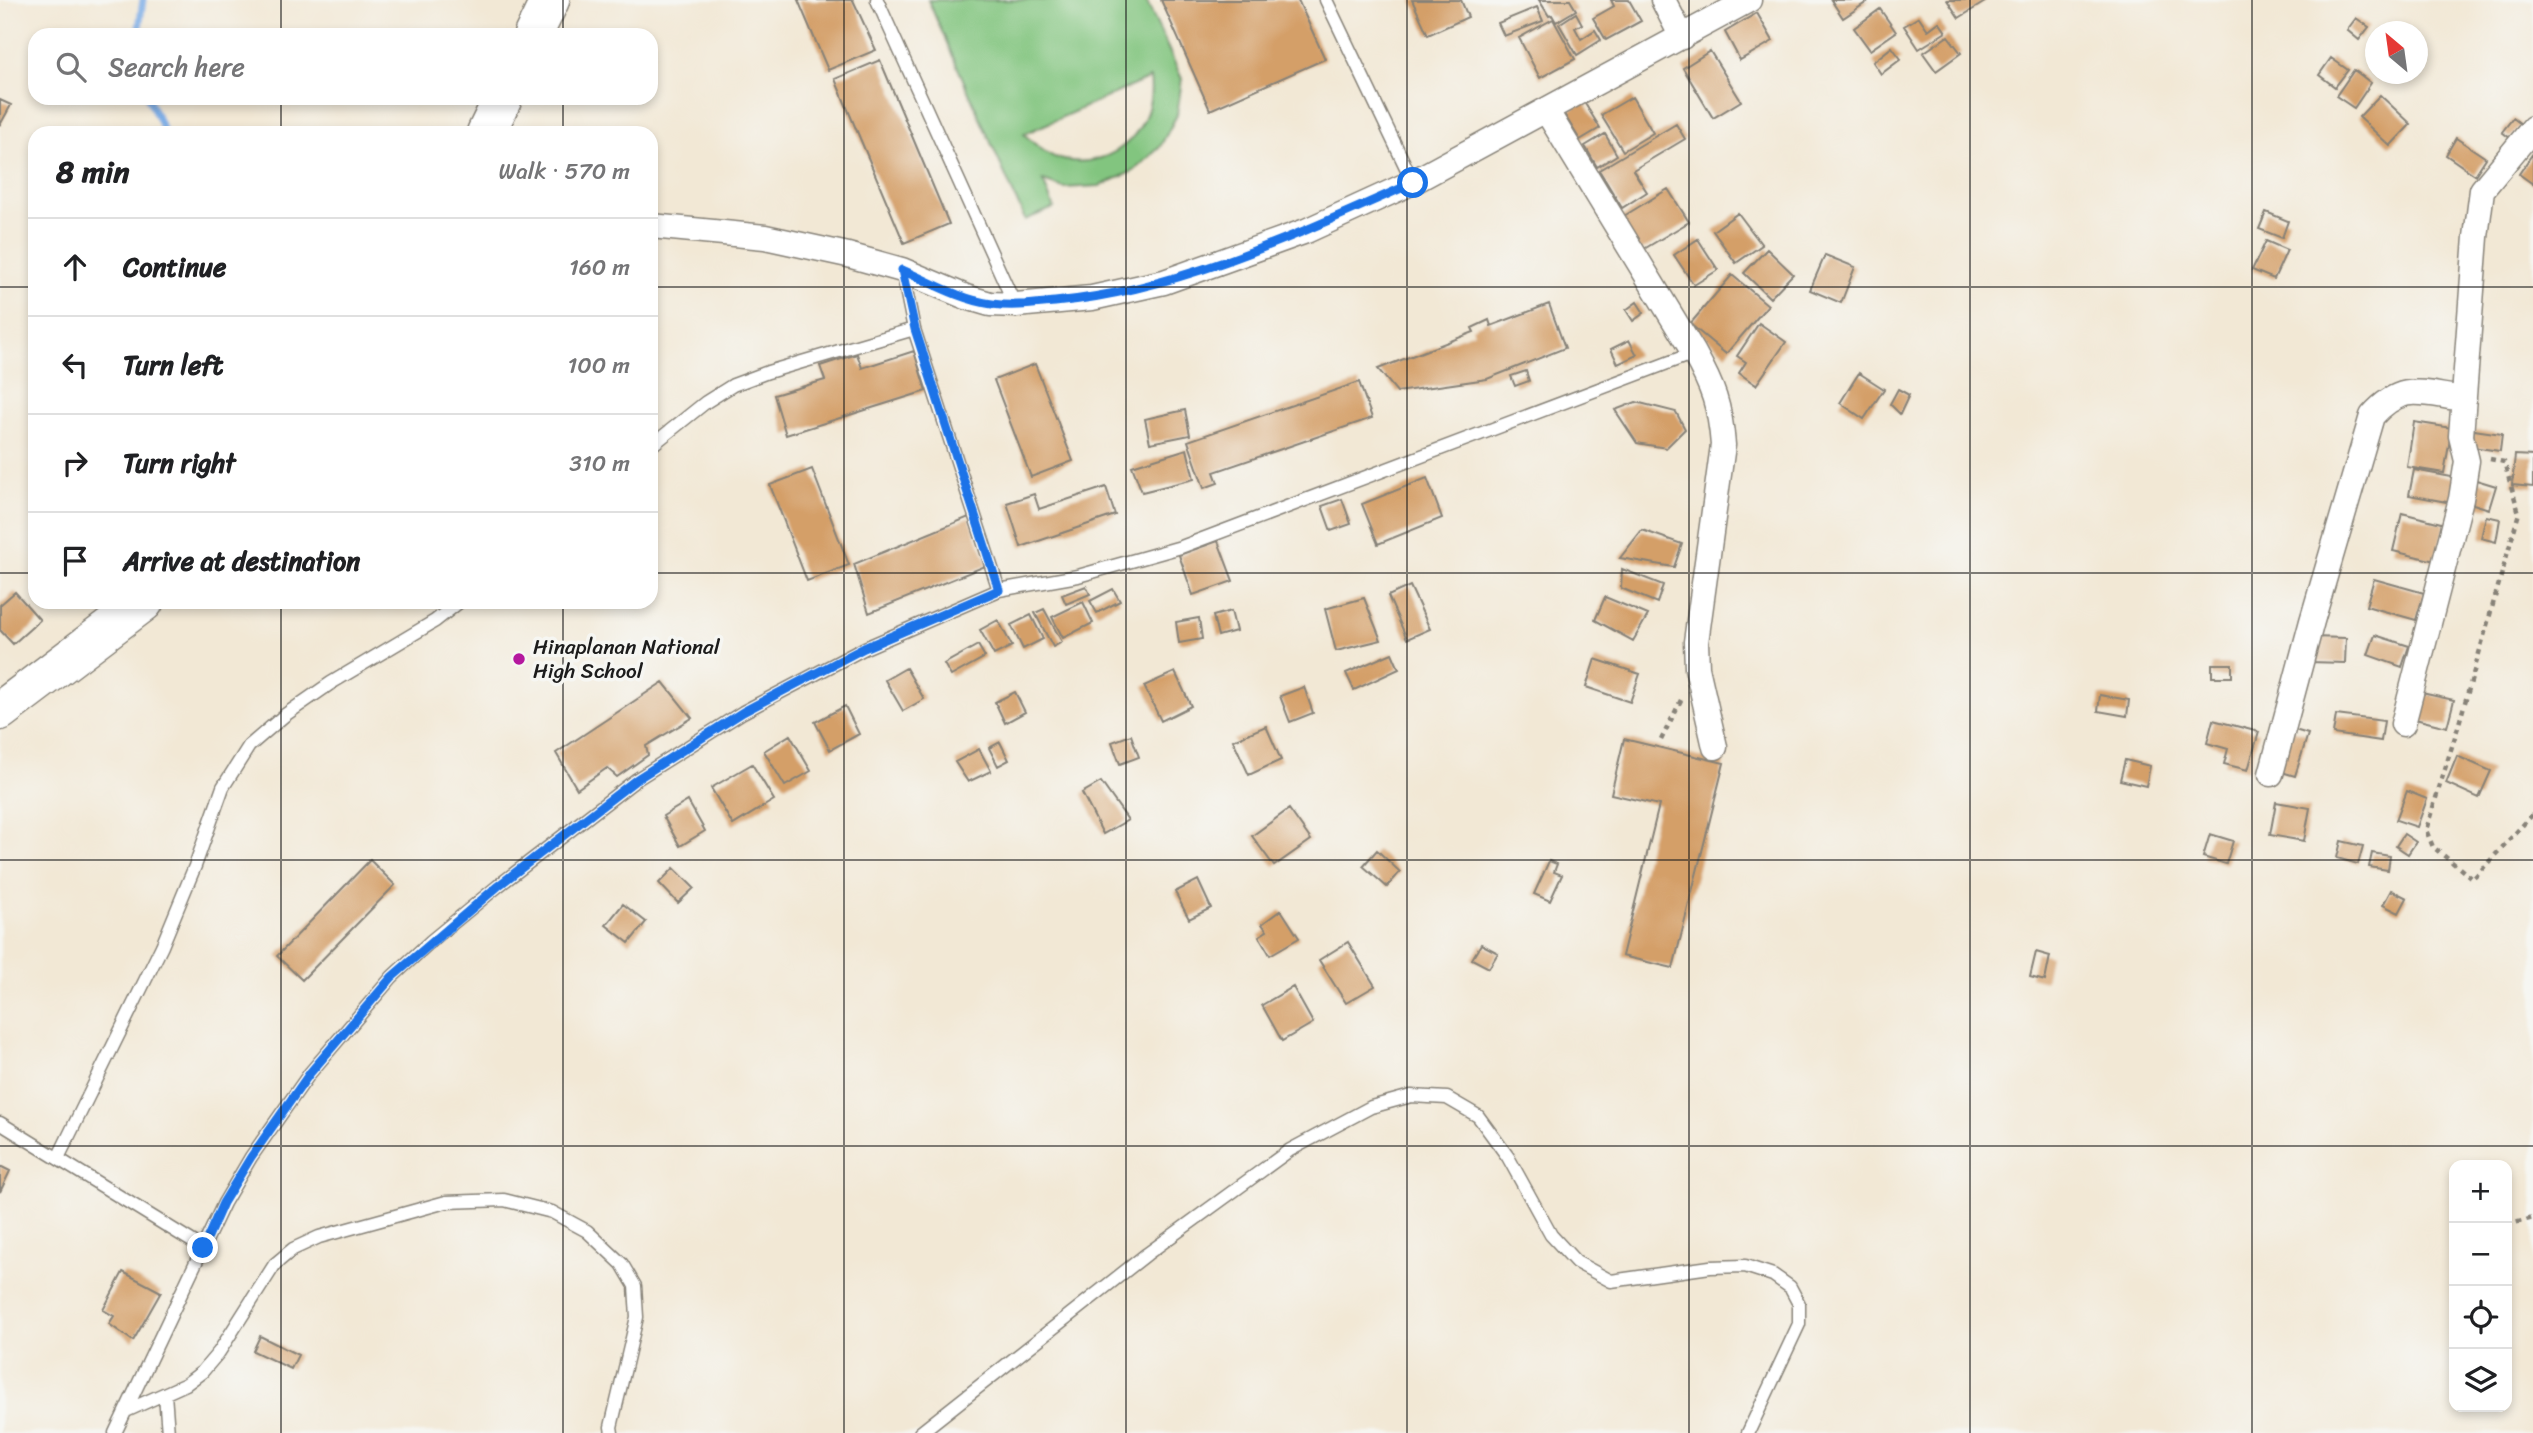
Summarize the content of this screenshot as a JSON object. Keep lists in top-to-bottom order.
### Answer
{
  "places": ["Hinaplanan National High School"],
  "north": "top left",
  "page": {
    "search": "Search here",
    "heading": ["8 min", "Walk · 570 m"],
    "list": [
      ["Continue", "160 m"],
      ["Turn left", "100 m"],
      ["Turn right", "310 m"],
      "Arrive at destination"
    ],
    "map_buttons": ["+", "−"]
  }
}
